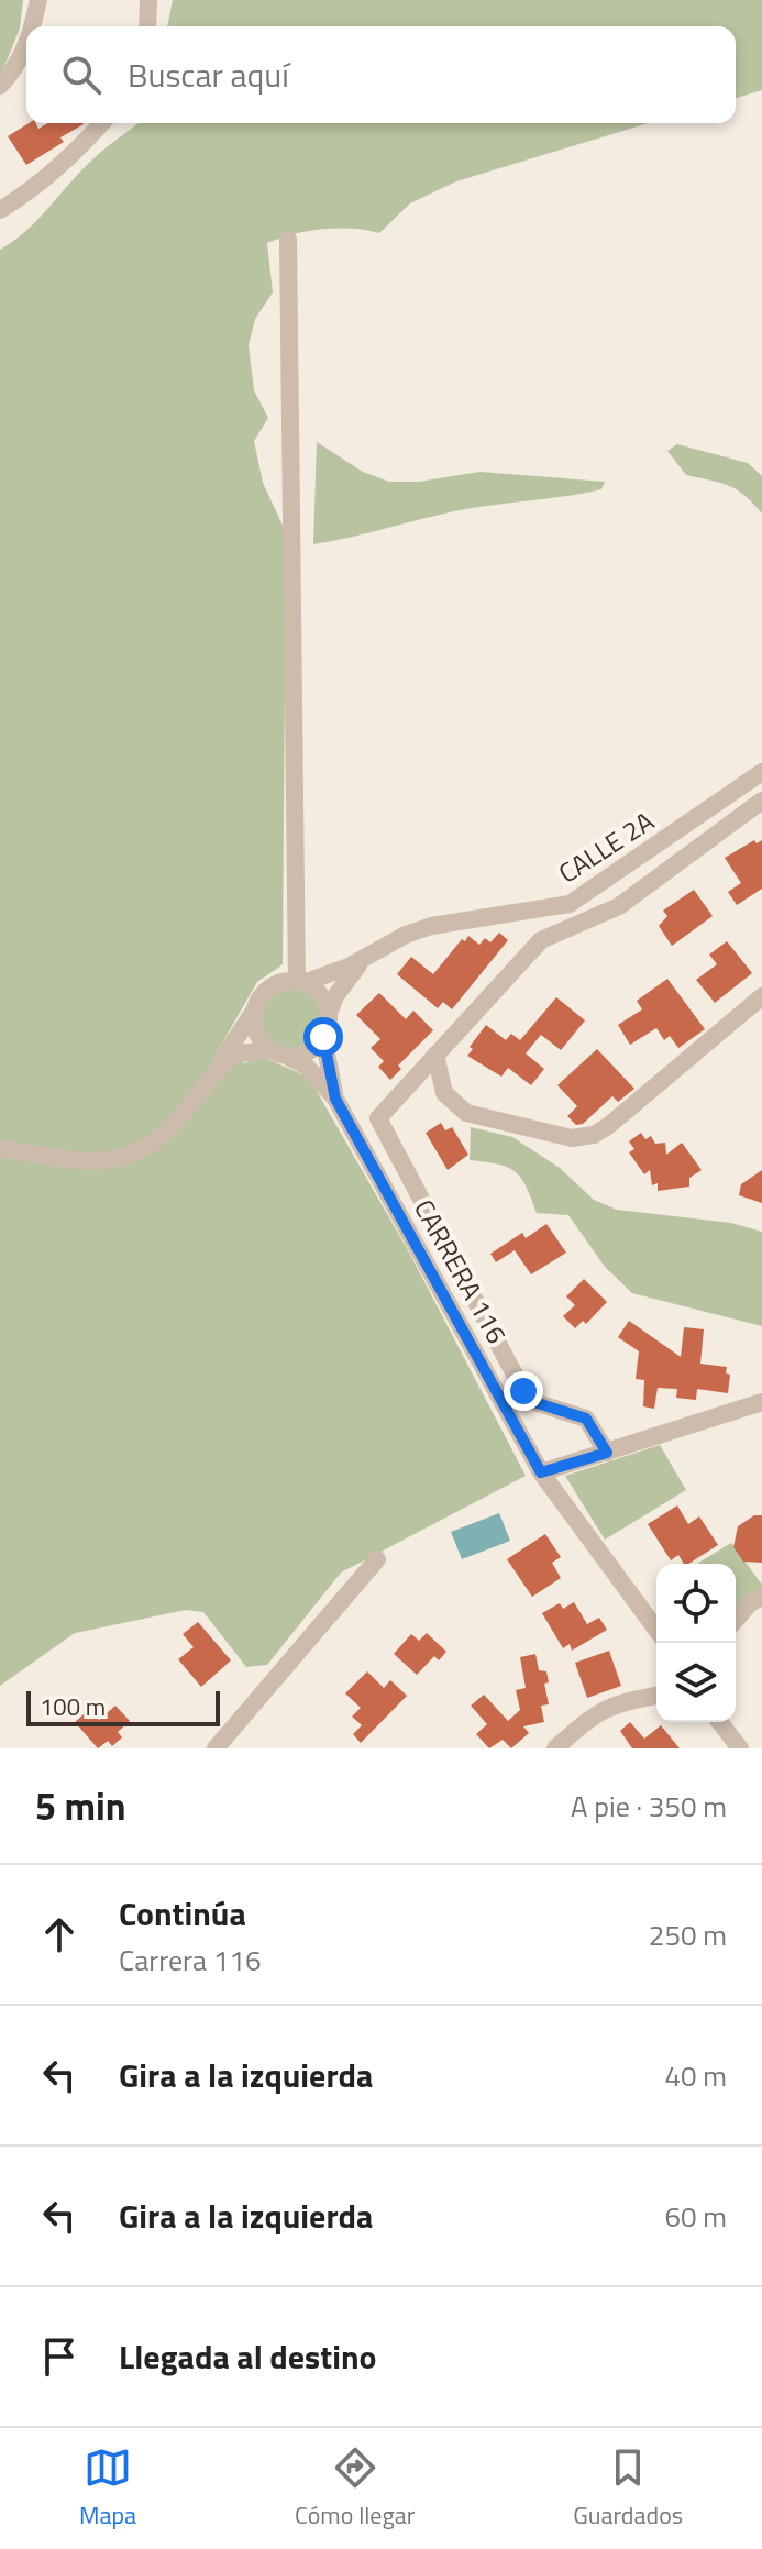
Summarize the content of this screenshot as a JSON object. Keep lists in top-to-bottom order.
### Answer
{
  "streets": {
    "street": ["CALLE 2A", "CARRERA 116"]
  },
  "crossings": [
    ["CALLE 2A", "CARRERA 116"]
  ],
  "scale_bar": "100 m",
  "page": {
    "search": "Buscar aquí",
    "scale": "100 m",
    "heading": ["5 min", "A pie · 350 m"],
    "list": [
      ["Continúa", "Carrera 116", "250 m"],
      ["Gira a la izquierda", "40 m"],
      ["Gira a la izquierda", "60 m"],
      "Llegada al destino"
    ],
    "nav": ["Mapa", "Cómo llegar", "Guardados"]
  }
}
